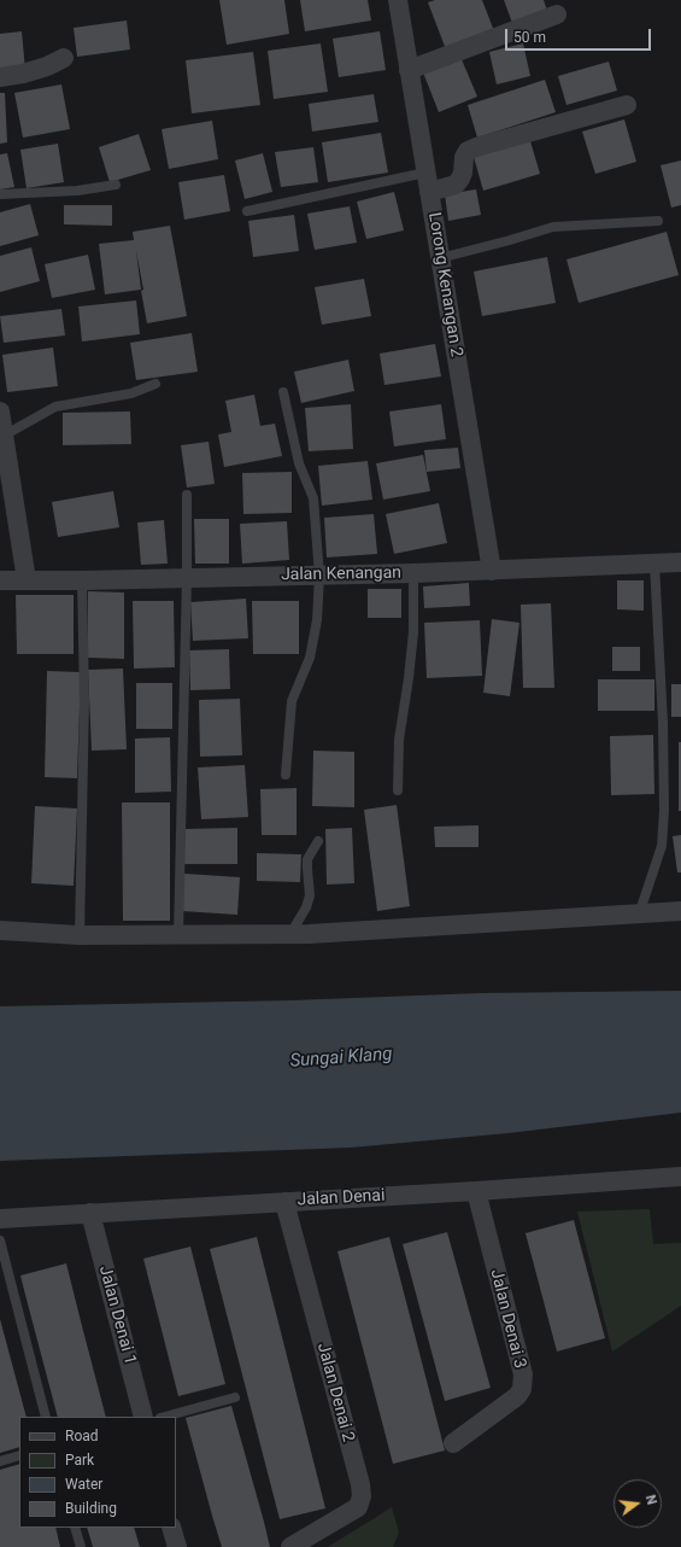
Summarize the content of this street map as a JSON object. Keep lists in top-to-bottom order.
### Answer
{
  "streets": {
    "street": [
      "Lorong Kenangan 2",
      "Jalan Kenangan",
      "Jalan Denai",
      "Jalan Denai 1",
      "Jalan Denai 3",
      "Jalan Denai 2"
    ]
  },
  "crossings": [
    ["Lorong Kenangan 2", "Jalan Kenangan"],
    ["Jalan Denai", "Jalan Denai 1"],
    ["Jalan Denai", "Jalan Denai 3"],
    ["Jalan Denai", "Jalan Denai 2"]
  ],
  "water": ["Sungai Klang"],
  "legend": [
    "Road",
    "Park",
    "Water",
    "Building"
  ],
  "scale_bar": "50 m",
  "north": "right"
}
